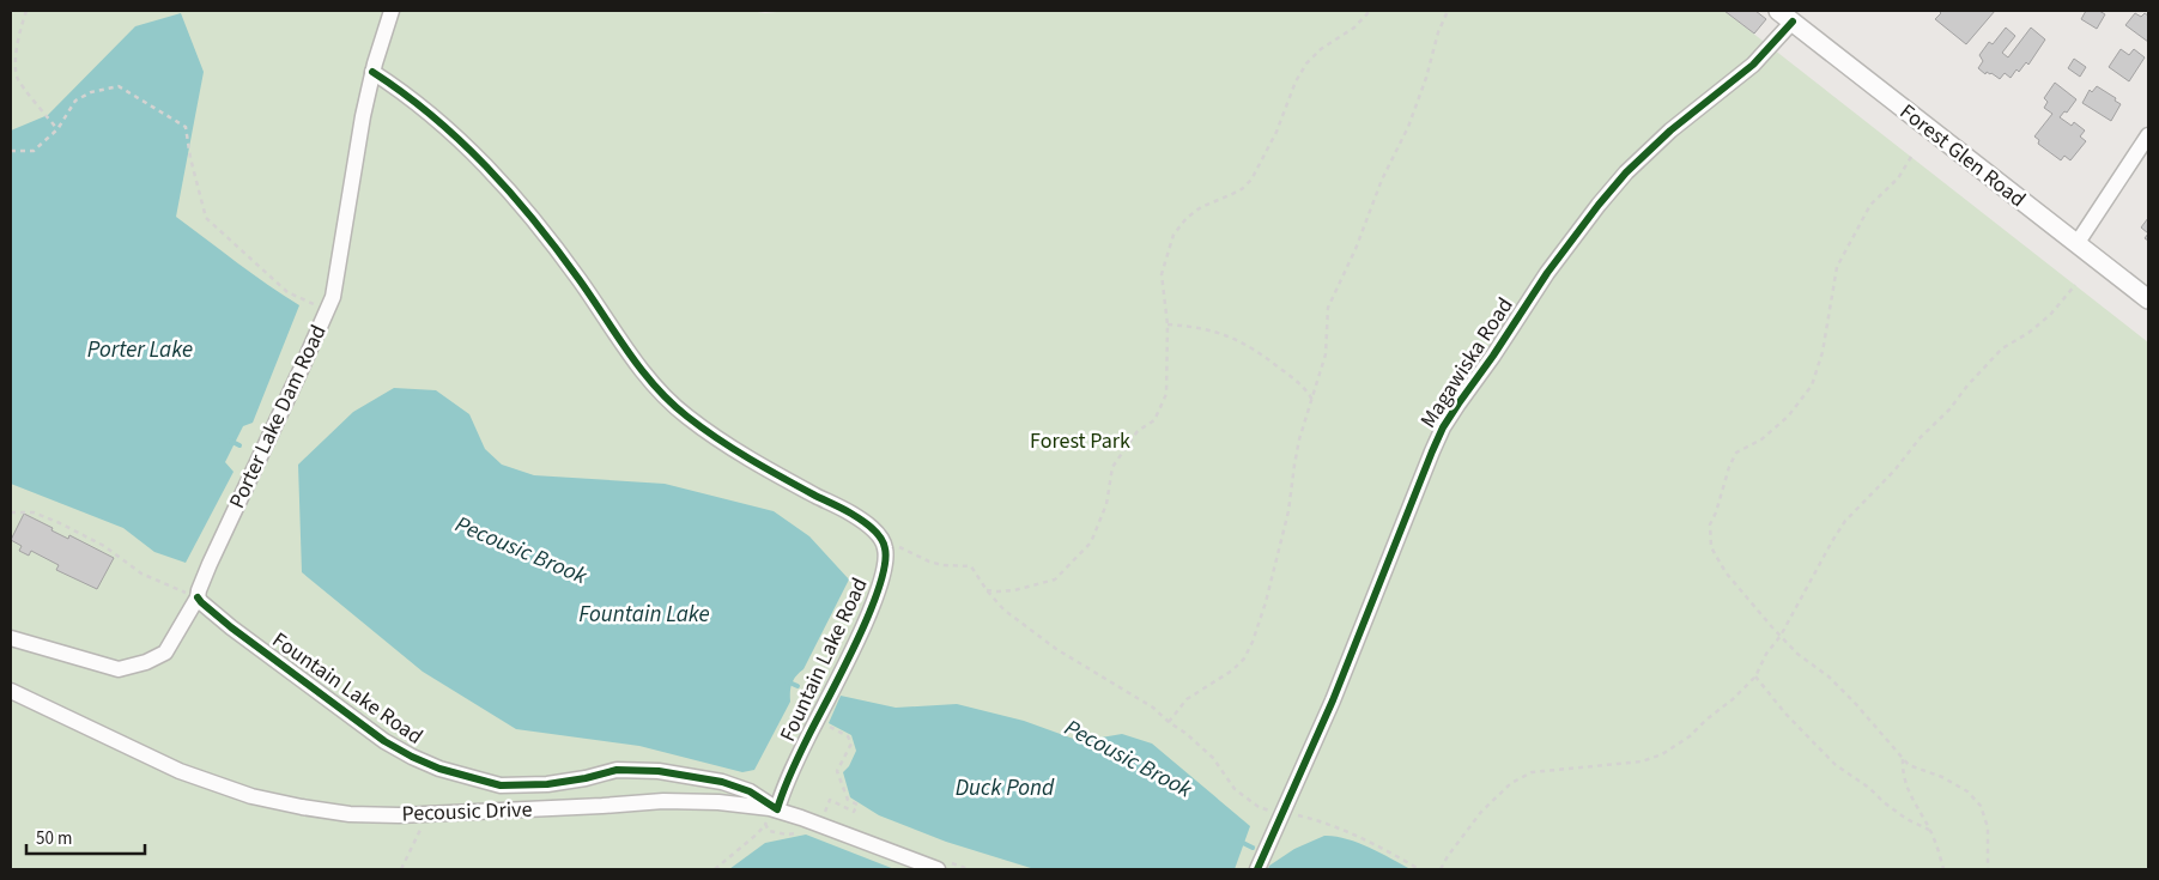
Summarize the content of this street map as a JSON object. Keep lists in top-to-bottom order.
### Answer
{
  "streets": {
    "street": [
      "Forest Glen Road",
      "Magawiska Road",
      "Porter Lake Dam Road",
      "Fountain Lake Road",
      "Pecousic Drive"
    ]
  },
  "crossings": [
    ["Forest Glen Road", "Magawiska Road"],
    ["Porter Lake Dam Road", "Fountain Lake Road"],
    ["Fountain Lake Road", "Pecousic Drive"]
  ],
  "water": [
    "Porter Lake",
    "Pecousic Brook",
    "Fountain Lake",
    "Duck Pond"
  ],
  "parks": ["Forest Park"],
  "scale_bar": "50 m"
}
